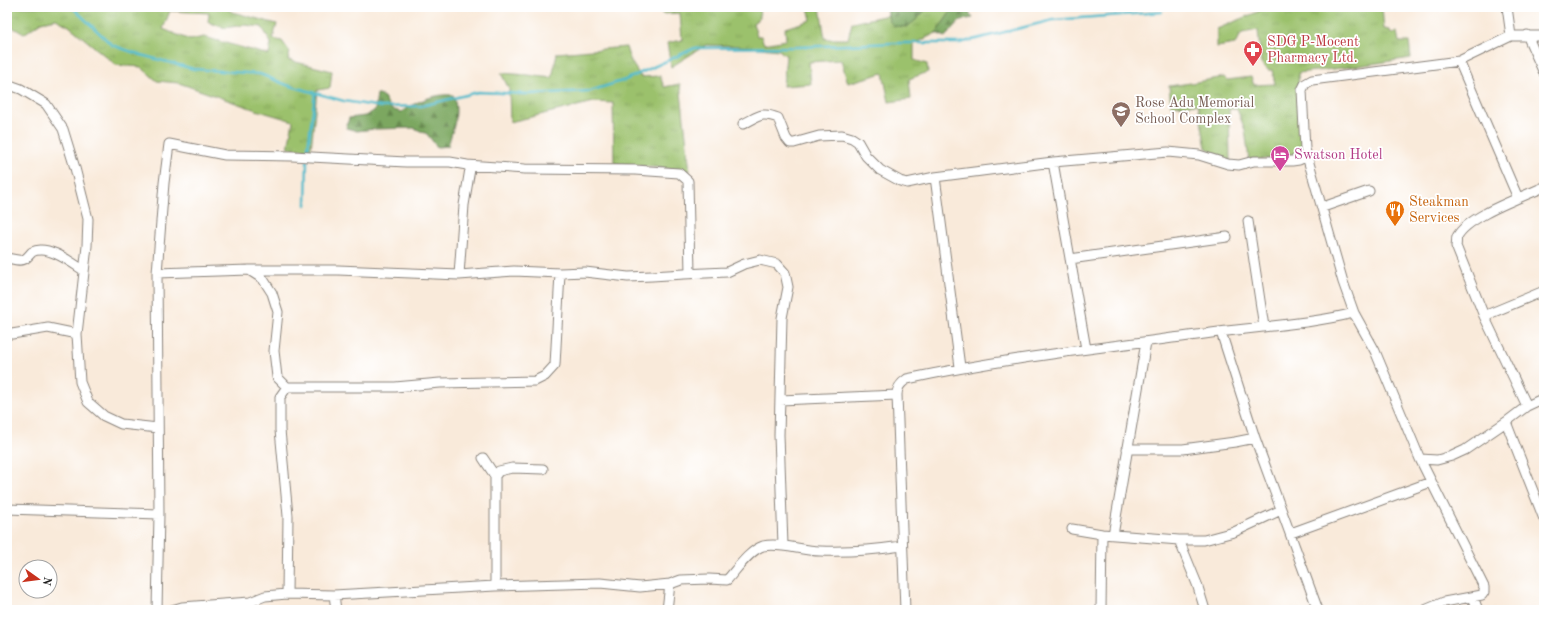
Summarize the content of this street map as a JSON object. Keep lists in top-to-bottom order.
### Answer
{
  "places": {
    "pharmacy": ["SDG P-Mocent Pharmacy Ltd."],
    "school or university": ["Rose Adu Memorial School Complex"],
    "hotel": ["Swatson Hotel"],
    "restaurant": ["Steakman Services"]
  },
  "north": "right"
}
